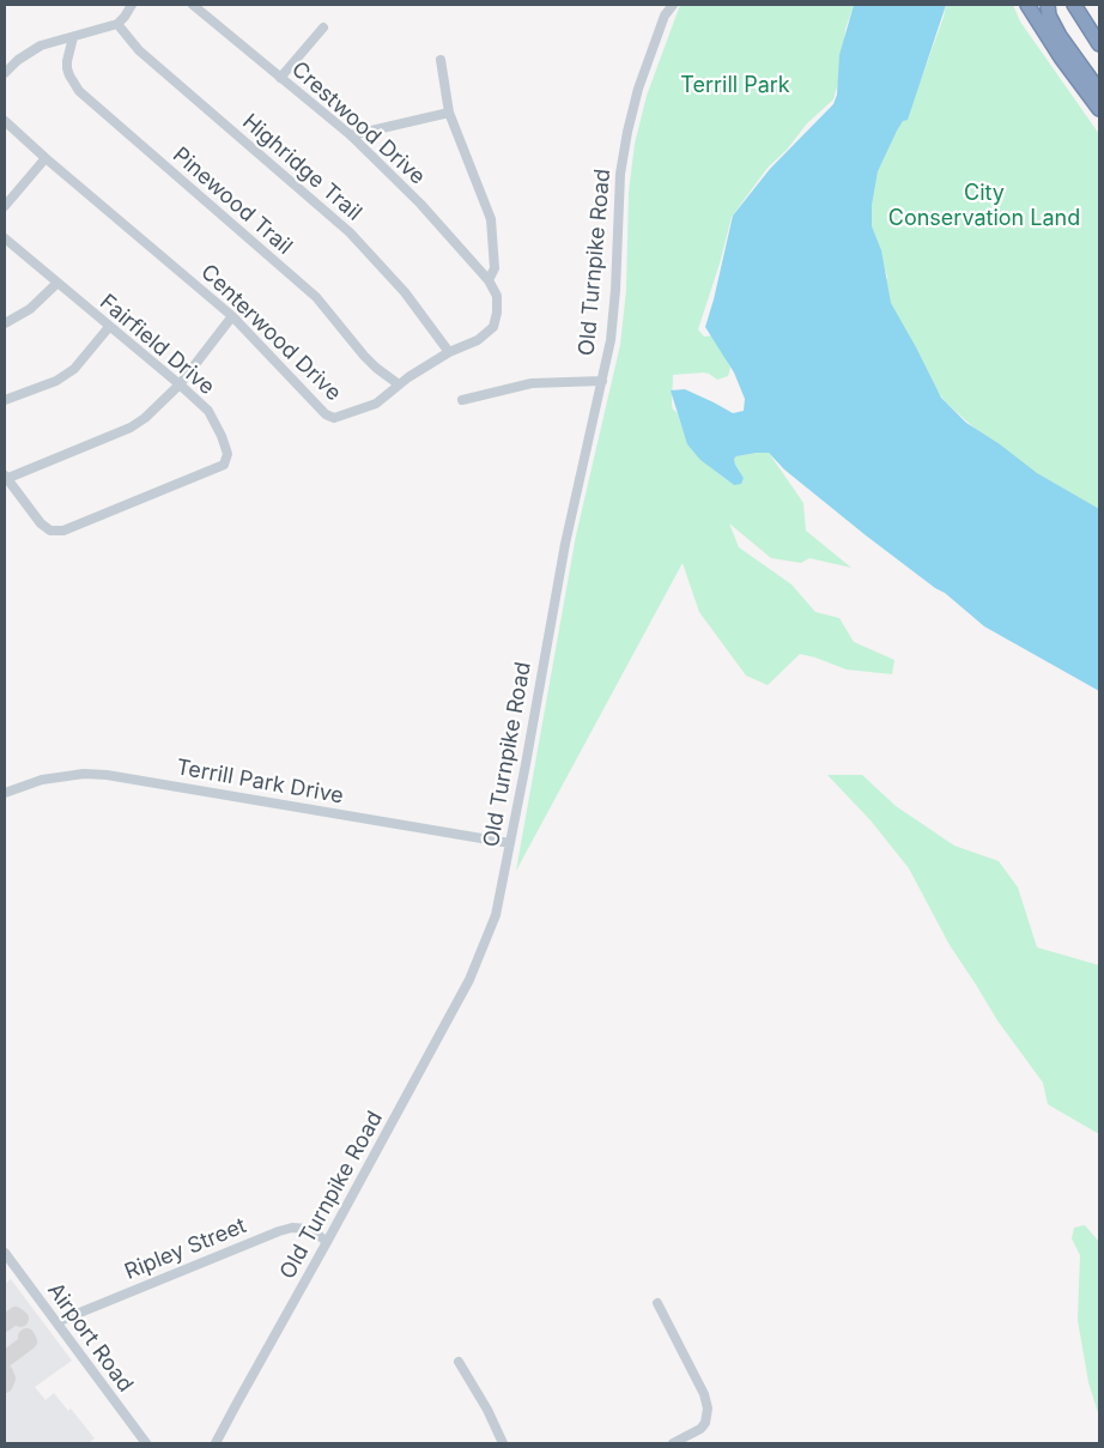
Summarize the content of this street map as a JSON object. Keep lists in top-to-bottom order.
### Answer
{
  "streets": {
    "street": [
      "Crestwood Drive",
      "Highridge Trail",
      "Pinewood Trail",
      "Old Turnpike Road",
      "Centerwood Drive",
      "Fairfield Drive",
      "Terrill Park Drive",
      "Ripley Street",
      "Airport Road"
    ]
  },
  "crossings": [
    ["Crestwood Drive", "Centerwood Drive"],
    ["Highridge Trail", "Centerwood Drive"],
    ["Pinewood Trail", "Centerwood Drive"],
    ["Old Turnpike Road", "Terrill Park Drive"],
    ["Old Turnpike Road", "Ripley Street"],
    ["Ripley Street", "Airport Road"]
  ],
  "parks": ["Terrill Park", "City Conservation Land"]
}
